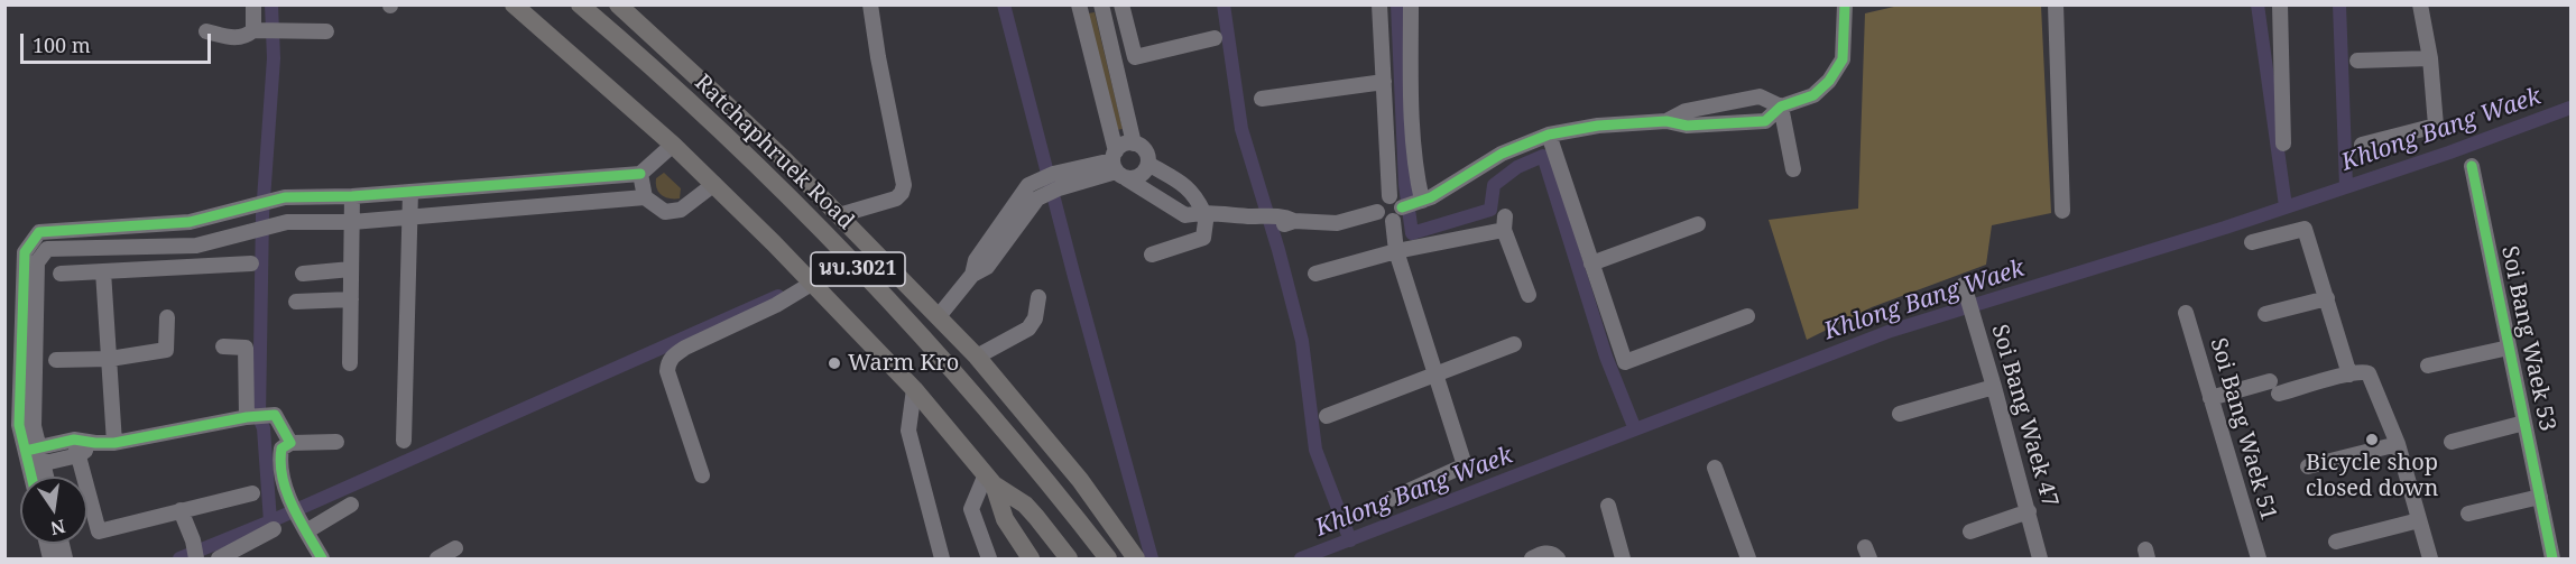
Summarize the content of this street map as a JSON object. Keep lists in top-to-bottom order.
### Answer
{
  "streets": {
    "main road": ["Ratchaphruek Road", "นบ.3021"],
    "street": ["Soi Bang Waek 53", "Soi Bang Waek 47", "Soi Bang Waek 51"]
  },
  "water": ["Khlong Bang Waek"],
  "places": ["Warm Kro", "Bicycle shop closed down"],
  "scale_bar": "100 m",
  "north": "bottom"
}
